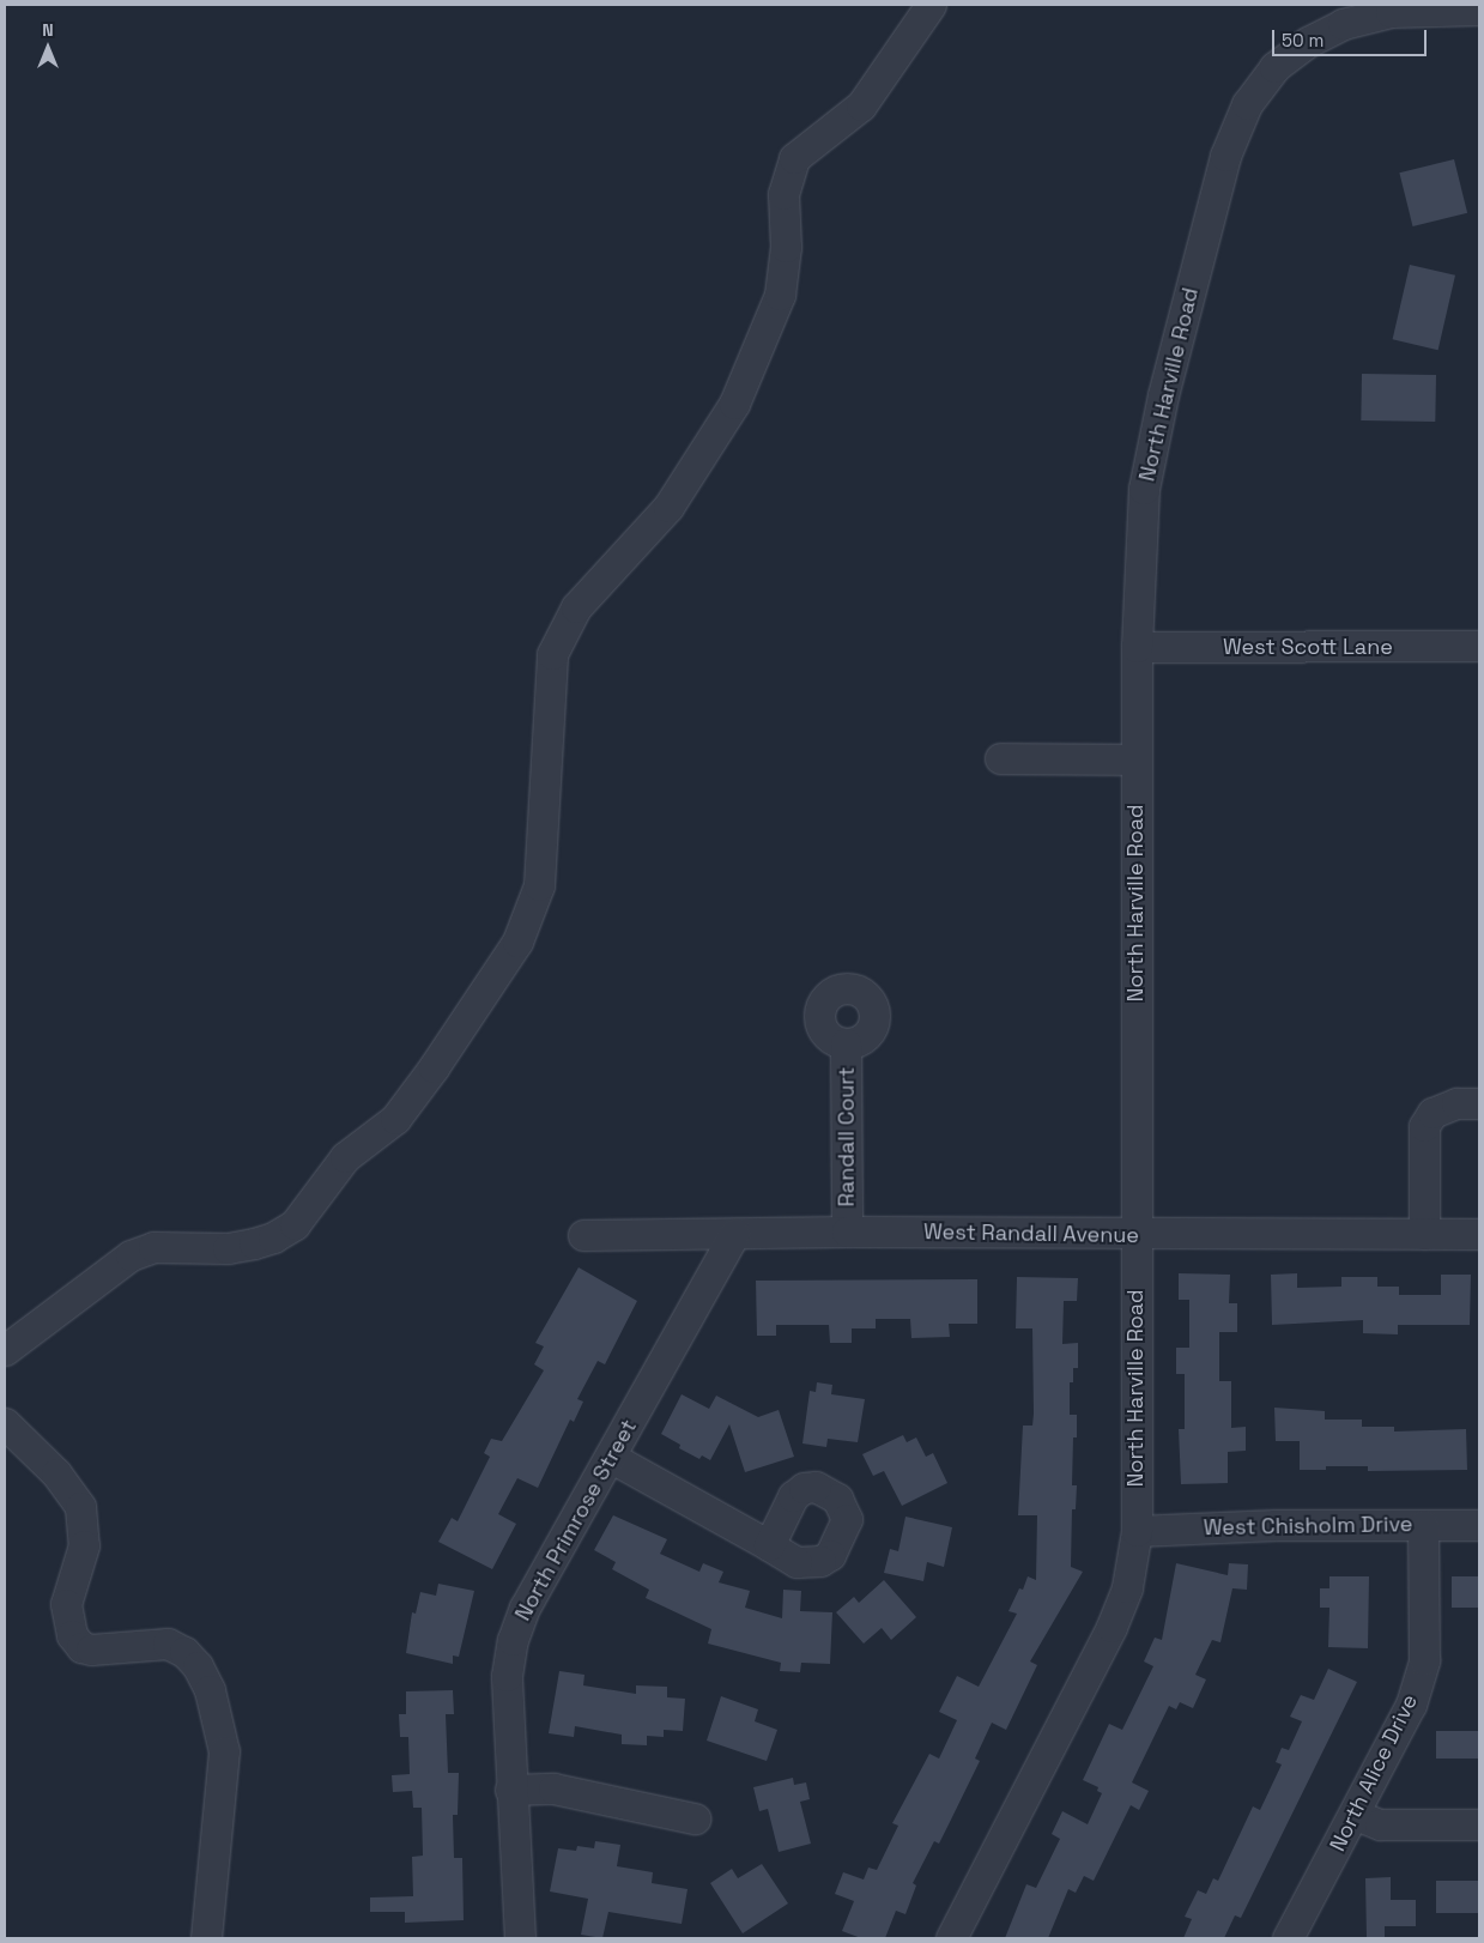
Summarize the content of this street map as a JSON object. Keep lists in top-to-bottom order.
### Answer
{
  "streets": {
    "street": [
      "North Harville Road",
      "West Scott Lane",
      "Randall Court",
      "West Randall Avenue",
      "North Primrose Street",
      "West Chisholm Drive",
      "North Alice Drive"
    ]
  },
  "crossings": [
    ["North Harville Road", "West Scott Lane"],
    ["North Harville Road", "West Randall Avenue"],
    ["North Harville Road", "West Chisholm Drive"],
    ["Randall Court", "West Randall Avenue"],
    ["West Randall Avenue", "North Primrose Street"],
    ["West Chisholm Drive", "North Alice Drive"]
  ],
  "scale_bar": "50 m",
  "north": "top"
}
